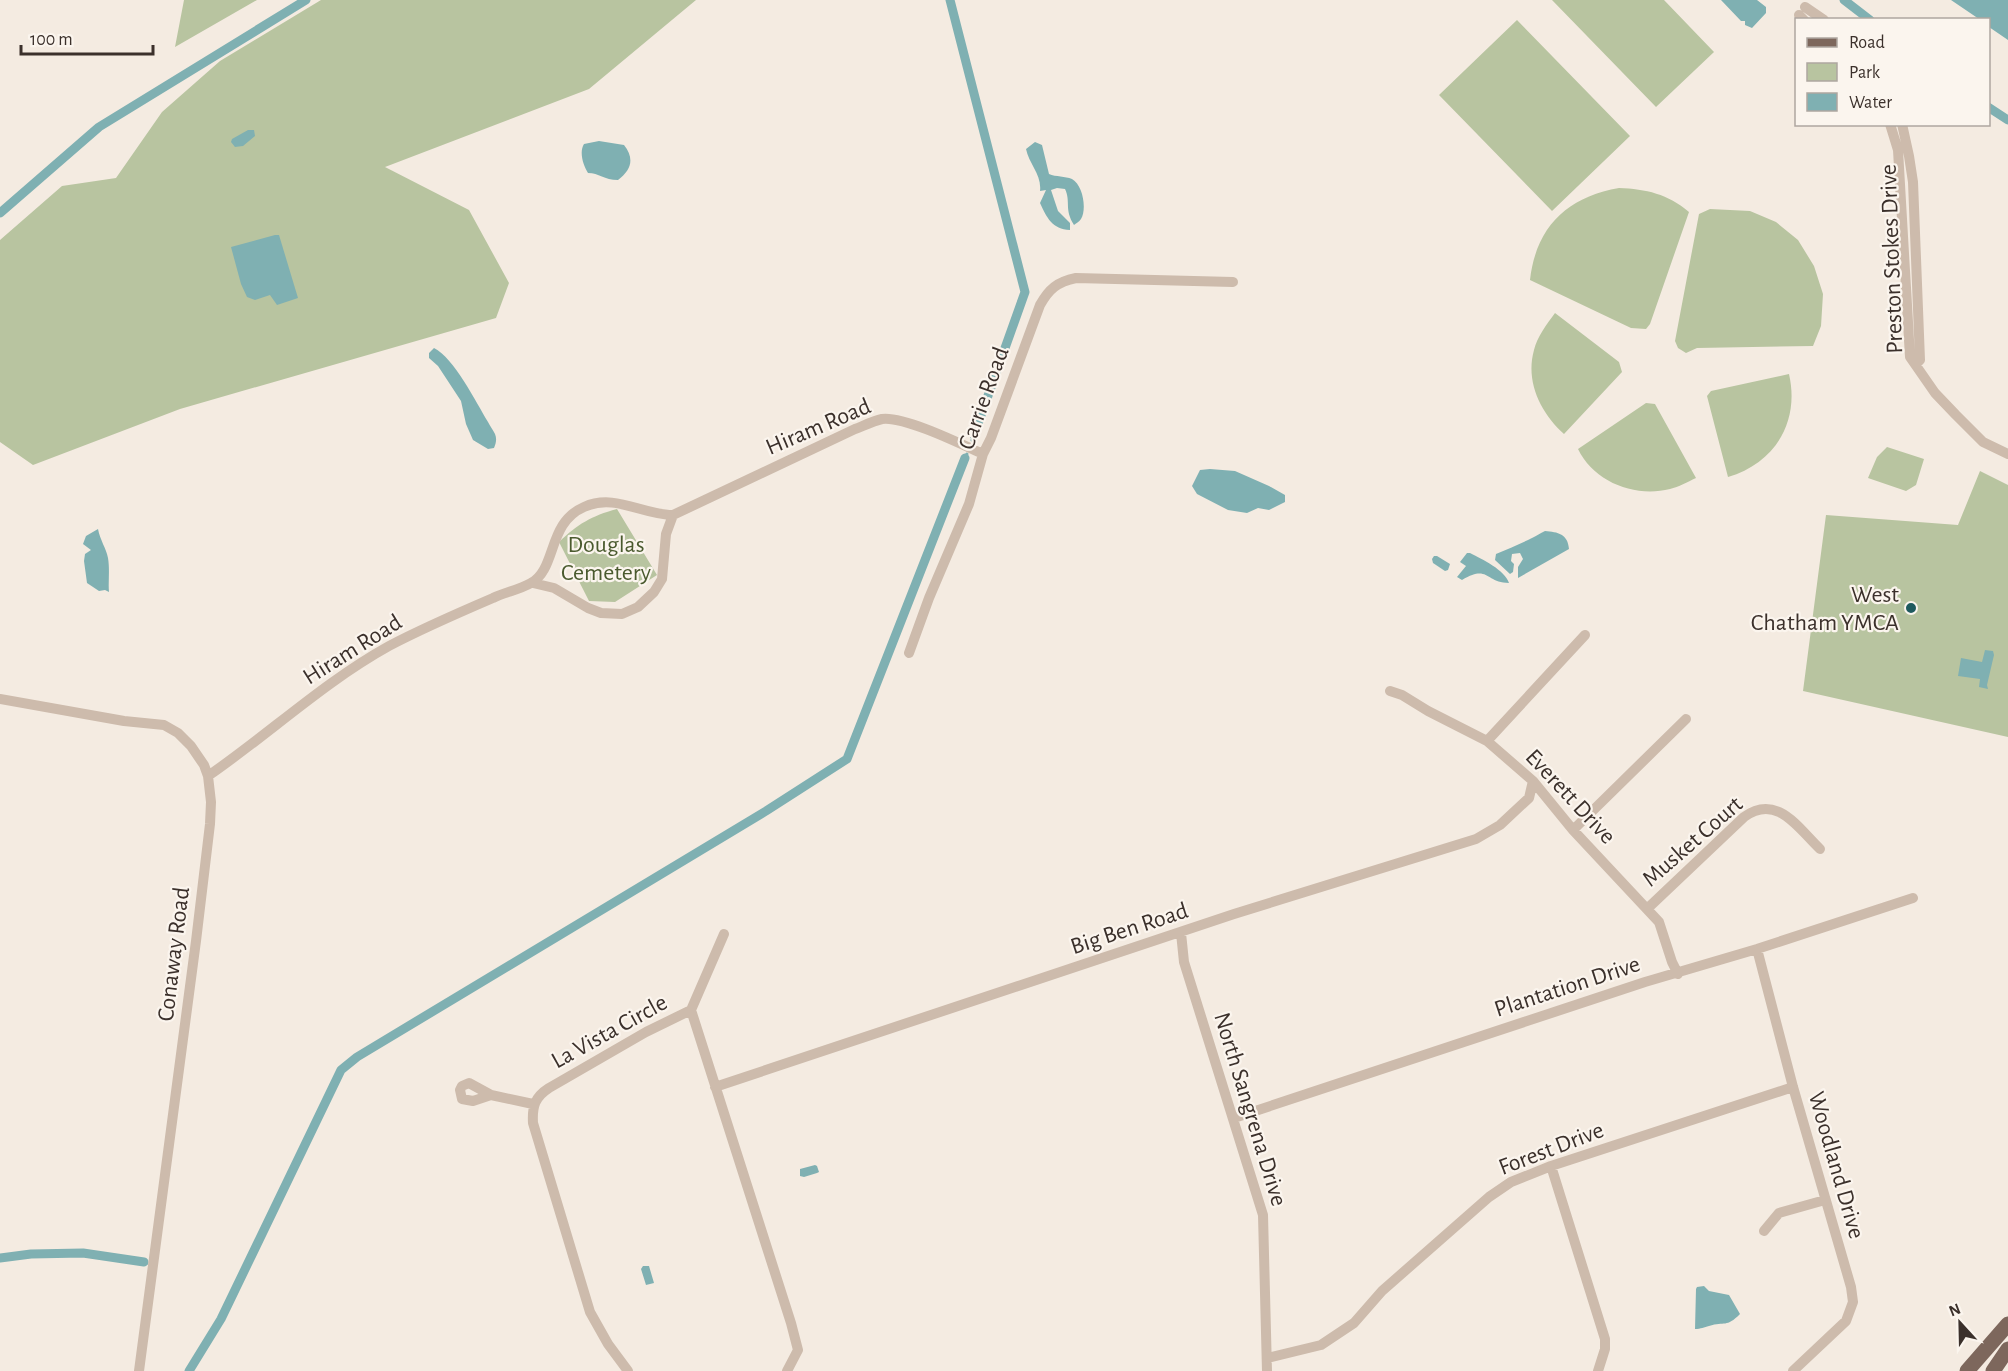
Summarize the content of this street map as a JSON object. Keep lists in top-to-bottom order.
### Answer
{
  "streets": {
    "street": [
      "Preston Stokes Drive",
      "Carrie Road",
      "Hiram Road",
      "Everett Drive",
      "Musket Court",
      "Big Ben Road",
      "Conaway Road",
      "Plantation Drive",
      "La Vista Circle",
      "North Sangrena Drive",
      "Forest Drive",
      "Woodland Drive"
    ]
  },
  "crossings": [
    ["Carrie Road", "Hiram Road"],
    ["Hiram Road", "Conaway Road"],
    ["Everett Drive", "Musket Court"],
    ["Everett Drive", "Big Ben Road"],
    ["Everett Drive", "Plantation Drive"],
    ["Big Ben Road", "La Vista Circle"],
    ["Big Ben Road", "North Sangrena Drive"],
    ["Plantation Drive", "North Sangrena Drive"],
    ["Plantation Drive", "Woodland Drive"],
    ["North Sangrena Drive", "Forest Drive"],
    ["Forest Drive", "Woodland Drive"]
  ],
  "parks": ["Douglas Cemetery"],
  "places": ["West Chatham YMCA"],
  "legend": ["Road", "Park", "Water"],
  "scale_bar": "100 m",
  "north": "top"
}
